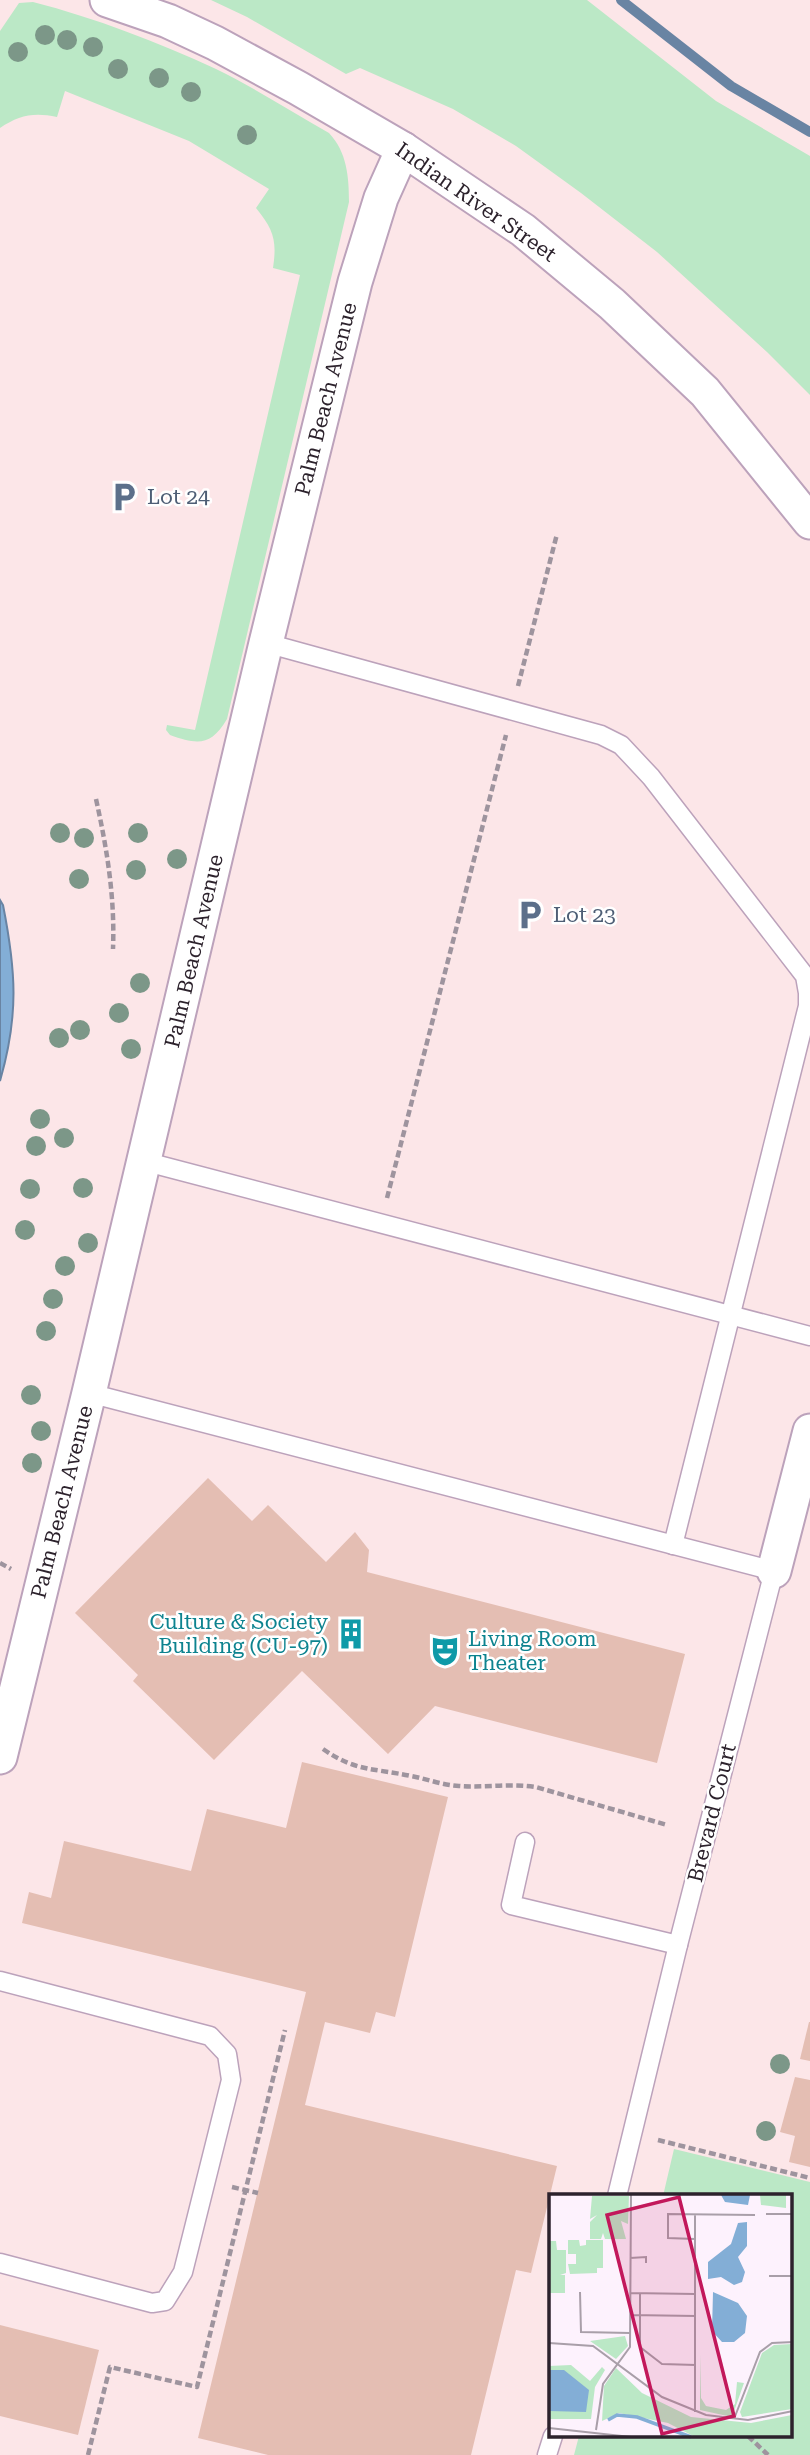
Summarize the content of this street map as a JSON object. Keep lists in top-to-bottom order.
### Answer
{
  "streets": {
    "street": ["Indian River Street", "Palm Beach Avenue", "Brevard Court"]
  },
  "crossings": [
    ["Indian River Street", "Palm Beach Avenue"]
  ],
  "places": {
    "parking": ["Lot 24", "Lot 23"],
    "building": ["Culture & Society Building (CU-97)"],
    "theatre": ["Living Room Theater"]
  }
}
